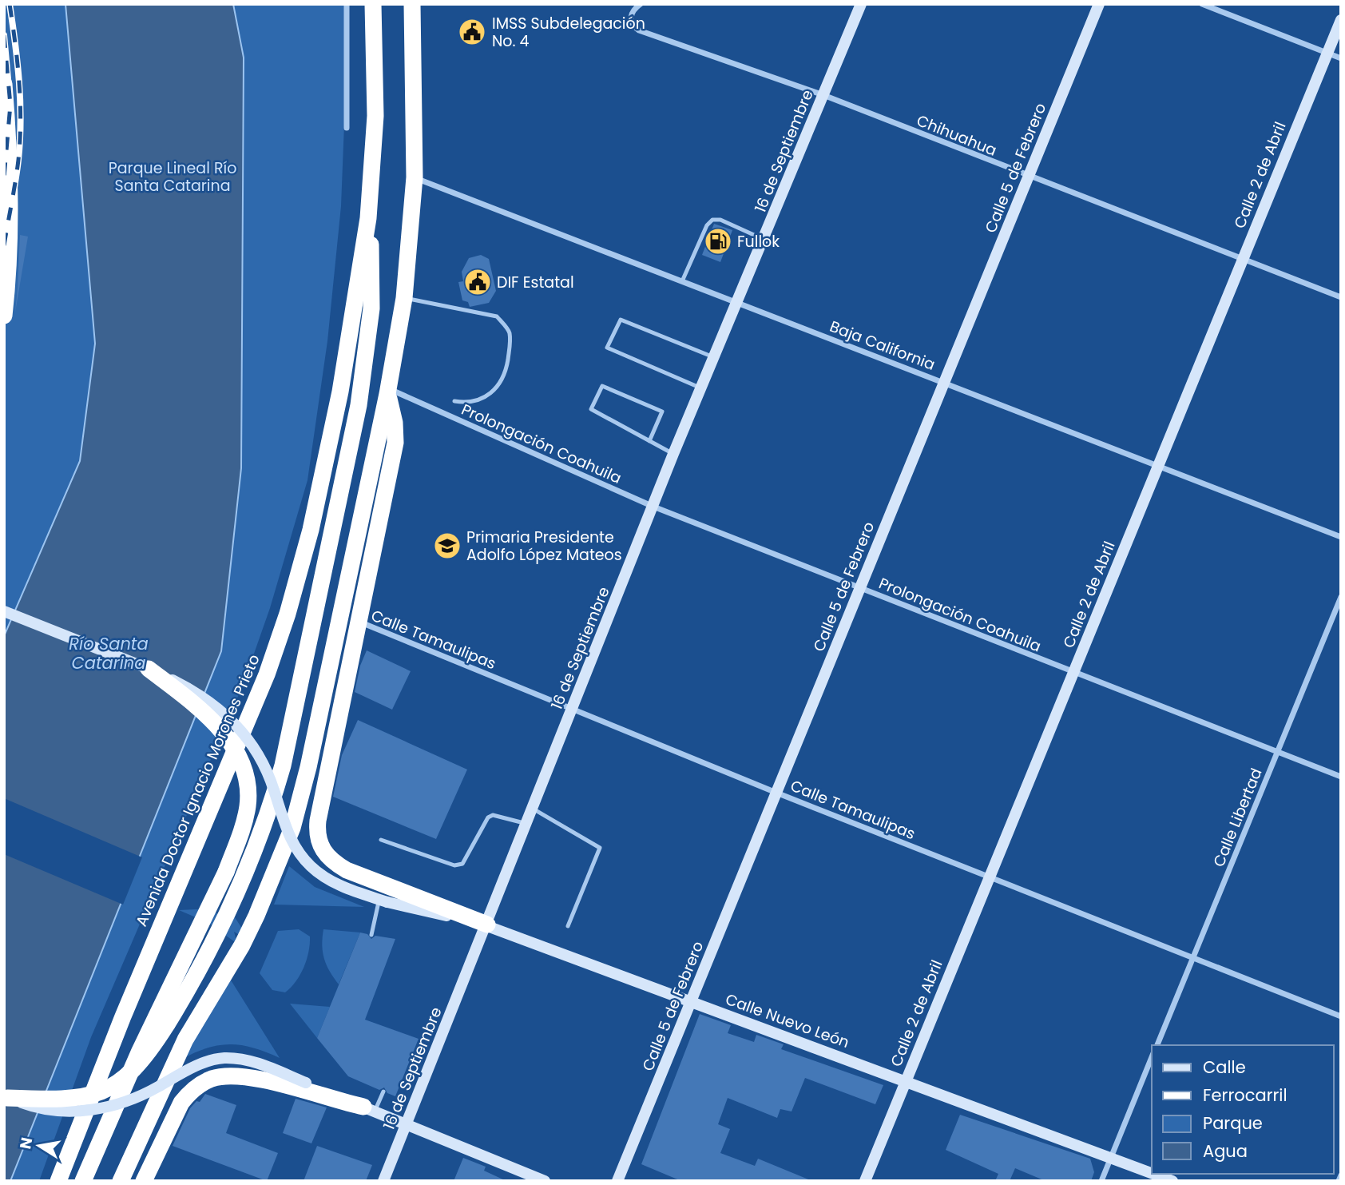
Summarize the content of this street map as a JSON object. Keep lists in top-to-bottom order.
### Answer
{
  "streets": {
    "highway": ["Avenida Doctor Ignacio Morones Prieto"],
    "street": [
      "Chihuahua",
      "16 de Septiembre",
      "Calle 5 de Febrero",
      "Calle 2 de Abril",
      "Baja California",
      "Prolongación Coahuila",
      "Calle Tamaulipas",
      "Calle Libertad",
      "Calle Nuevo León"
    ]
  },
  "crossings": [
    ["Chihuahua", "16 de Septiembre"],
    ["Chihuahua", "Calle 5 de Febrero"],
    ["Chihuahua", "Calle 2 de Abril"],
    ["16 de Septiembre", "Baja California"],
    ["16 de Septiembre", "Prolongación Coahuila"],
    ["16 de Septiembre", "Calle Tamaulipas"],
    ["16 de Septiembre", "Calle Nuevo León"],
    ["Calle 5 de Febrero", "Baja California"],
    ["Calle 5 de Febrero", "Prolongación Coahuila"],
    ["Calle 5 de Febrero", "Calle Tamaulipas"],
    ["Calle 5 de Febrero", "Calle Nuevo León"],
    ["Calle 2 de Abril", "Baja California"],
    ["Calle 2 de Abril", "Prolongación Coahuila"],
    ["Calle 2 de Abril", "Calle Tamaulipas"],
    ["Calle 2 de Abril", "Calle Nuevo León"],
    ["Prolongación Coahuila", "Calle Libertad"],
    ["Calle Tamaulipas", "Calle Libertad"]
  ],
  "water": ["Río Santa Catarina"],
  "parks": ["Parque Lineal Río Santa Catarina"],
  "places": {
    "public building": ["IMSS Subdelegación No. 4", "DIF Estatal"],
    "fuel station": ["Fullok"],
    "school or university": ["Primaria Presidente Adolfo López Mateos"]
  },
  "legend": [
    "Calle",
    "Ferrocarril",
    "Parque",
    "Agua"
  ],
  "north": "left"
}
